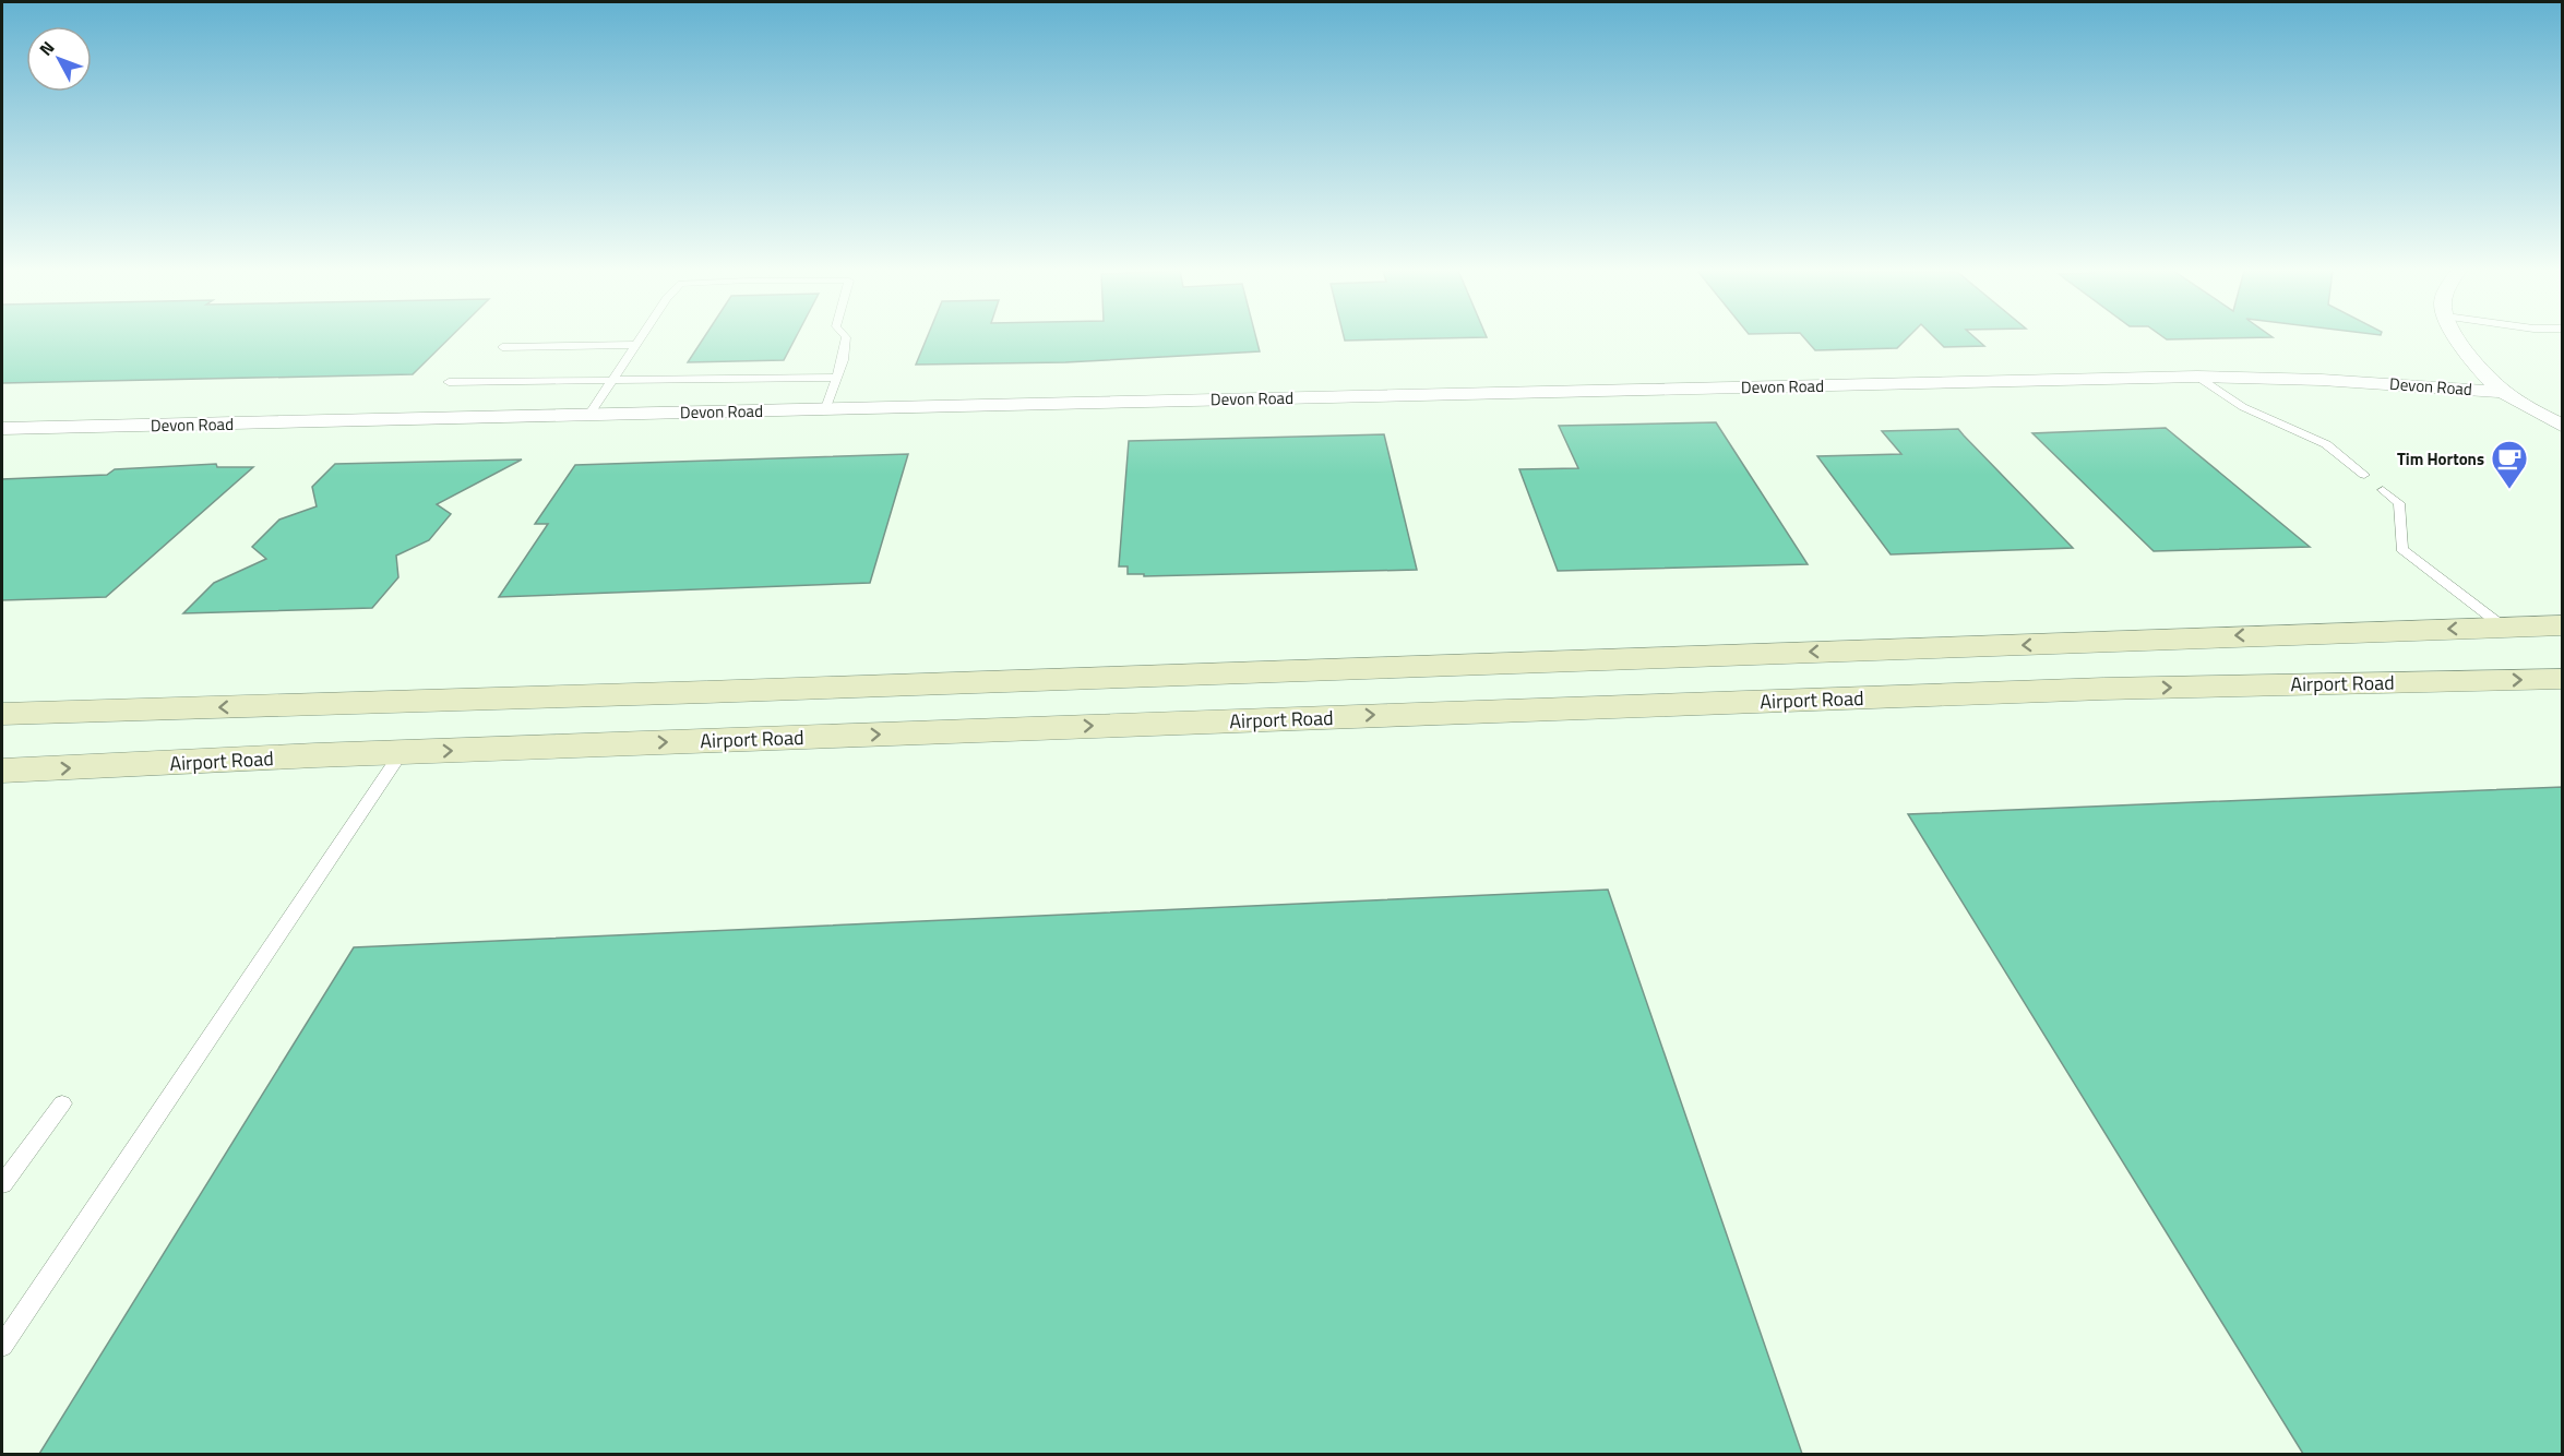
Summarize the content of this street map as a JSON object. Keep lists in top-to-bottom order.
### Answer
{
  "streets": {
    "main road": ["Airport Road"],
    "street": ["Devon Road"]
  },
  "places": {
    "cafe": ["Tim Hortons"]
  },
  "north": "top left"
}
